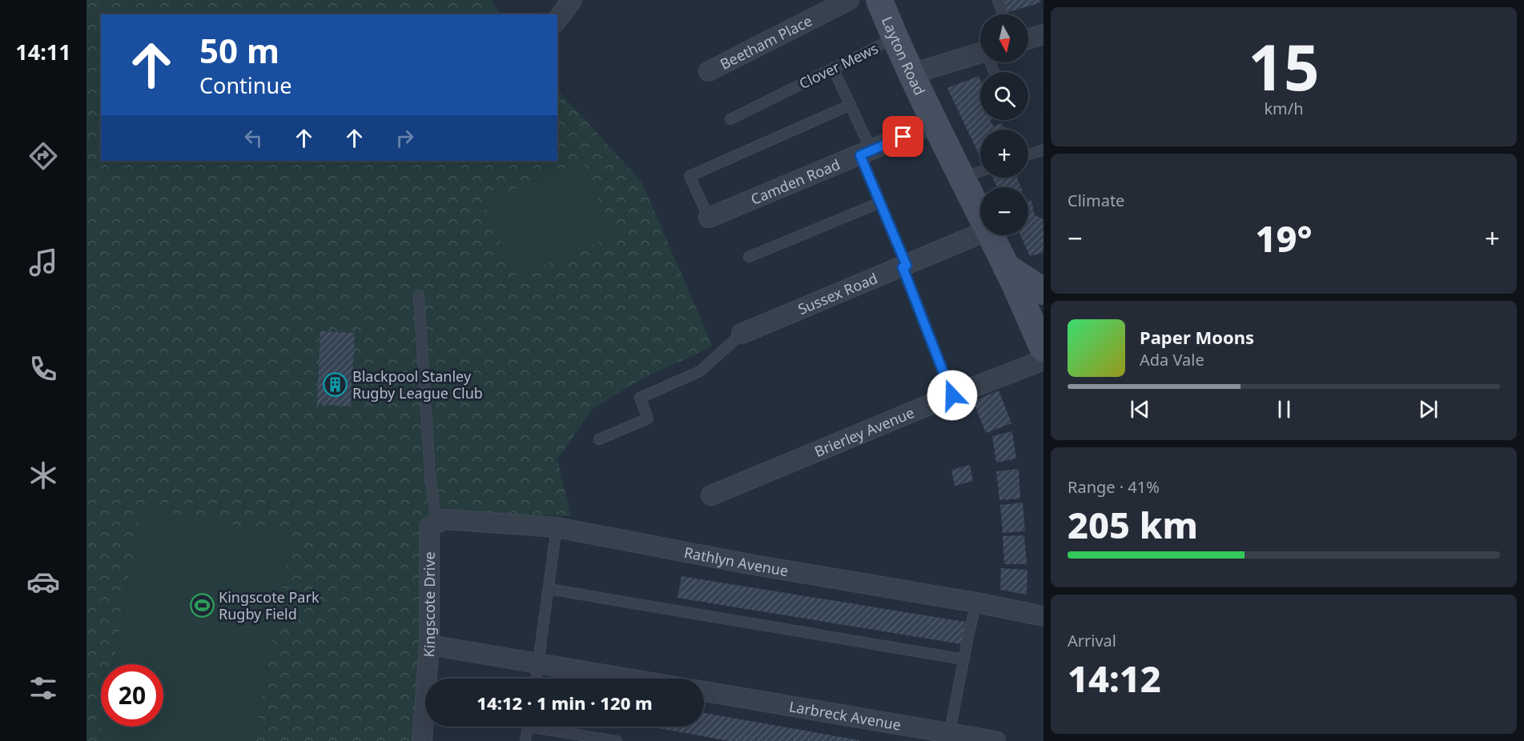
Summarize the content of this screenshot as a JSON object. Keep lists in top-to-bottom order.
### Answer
{
  "streets": {
    "street": [
      "Beetham Place",
      "Layton Road",
      "Camden Road",
      "Sussex Road",
      "Brierley Avenue",
      "Rathlyn Avenue",
      "Kingscote Drive",
      "Larbreck Avenue"
    ],
    "lane": ["Clover Mews"]
  },
  "crossings": [
    ["Layton Road", "Clover Mews"],
    ["Layton Road", "Camden Road"],
    ["Rathlyn Avenue", "Kingscote Drive"]
  ],
  "places": {
    "building": ["Blackpool Stanley Rugby League Club"],
    "sports": ["Kingscote Park Rugby Field"]
  },
  "north": "bottom",
  "page": {
    "tabs": "14:11",
    "tile": [
      ["15", "km/h"],
      "Climate",
      ["Range · 41%", "205 km"],
      ["Arrival", "14:12"]
    ],
    "map_buttons": ["+", "−"],
    "turn": ["50 m", "Continue"],
    "heat": ["−", "19°", "+"],
    "song": ["Paper Moons", "Ada Vale"],
    "limit": "20",
    "trip": "14:12 · 1 min · 120 m"
  }
}
